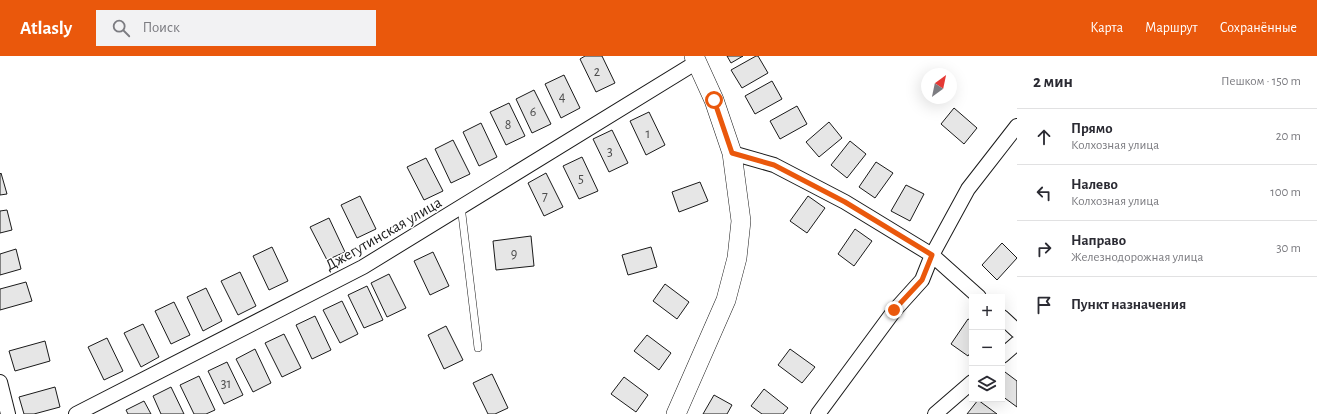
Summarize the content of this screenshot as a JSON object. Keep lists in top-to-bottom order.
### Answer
{
  "streets": {
    "street": ["Джегутинская улица"]
  },
  "house_numbers": [
    "2",
    "4",
    "6",
    "8",
    "1",
    "3",
    "5",
    "7",
    "9",
    "31"
  ],
  "north": "top right",
  "page": {
    "header": "Atlasly",
    "search": "Поиск",
    "nav": ["Карта", "Маршрут", "Сохранённые"],
    "heading": ["2 мин", "Пешком · 150 m"],
    "list": [
      ["Прямо", "Колхозная улица", "20 m"],
      ["Налево", "Колхозная улица", "100 m"],
      ["Направо", "Железнодорожная улица", "30 m"],
      "Пункт назначения"
    ],
    "map_buttons": ["+", "−"]
  }
}
